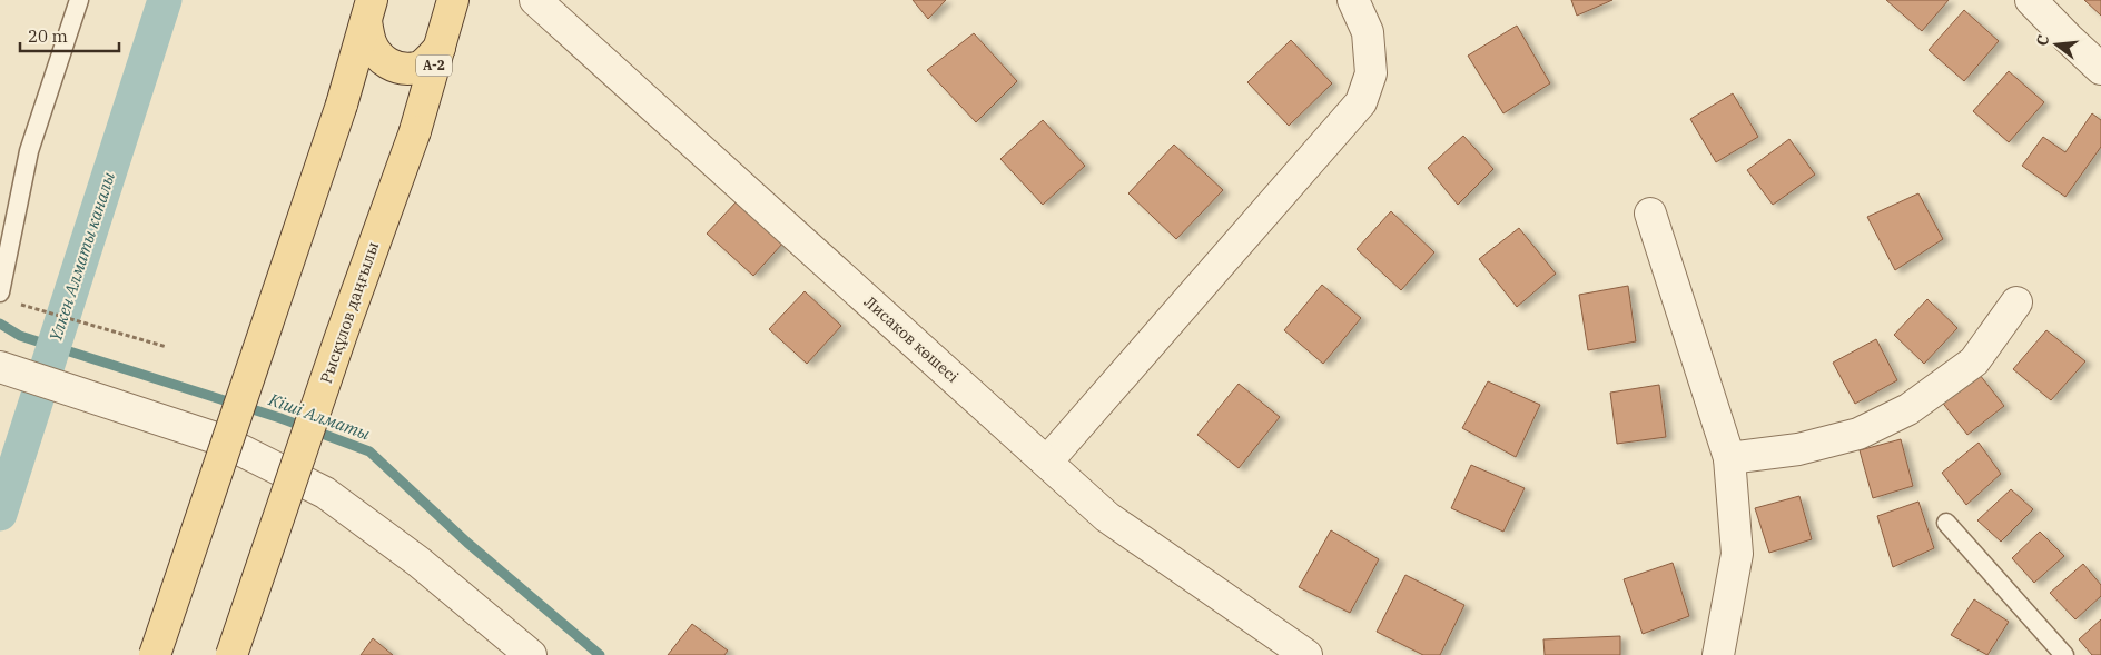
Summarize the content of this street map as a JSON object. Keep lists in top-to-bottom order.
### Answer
{
  "streets": {
    "main road": ["A-2", "Рысқұлов даңғылы"],
    "street": ["Лисаков көшесі"]
  },
  "water": ["Үлкен Алматы каналы", "Кіші Алматы"],
  "scale_bar": "20 m",
  "north": "left"
}
